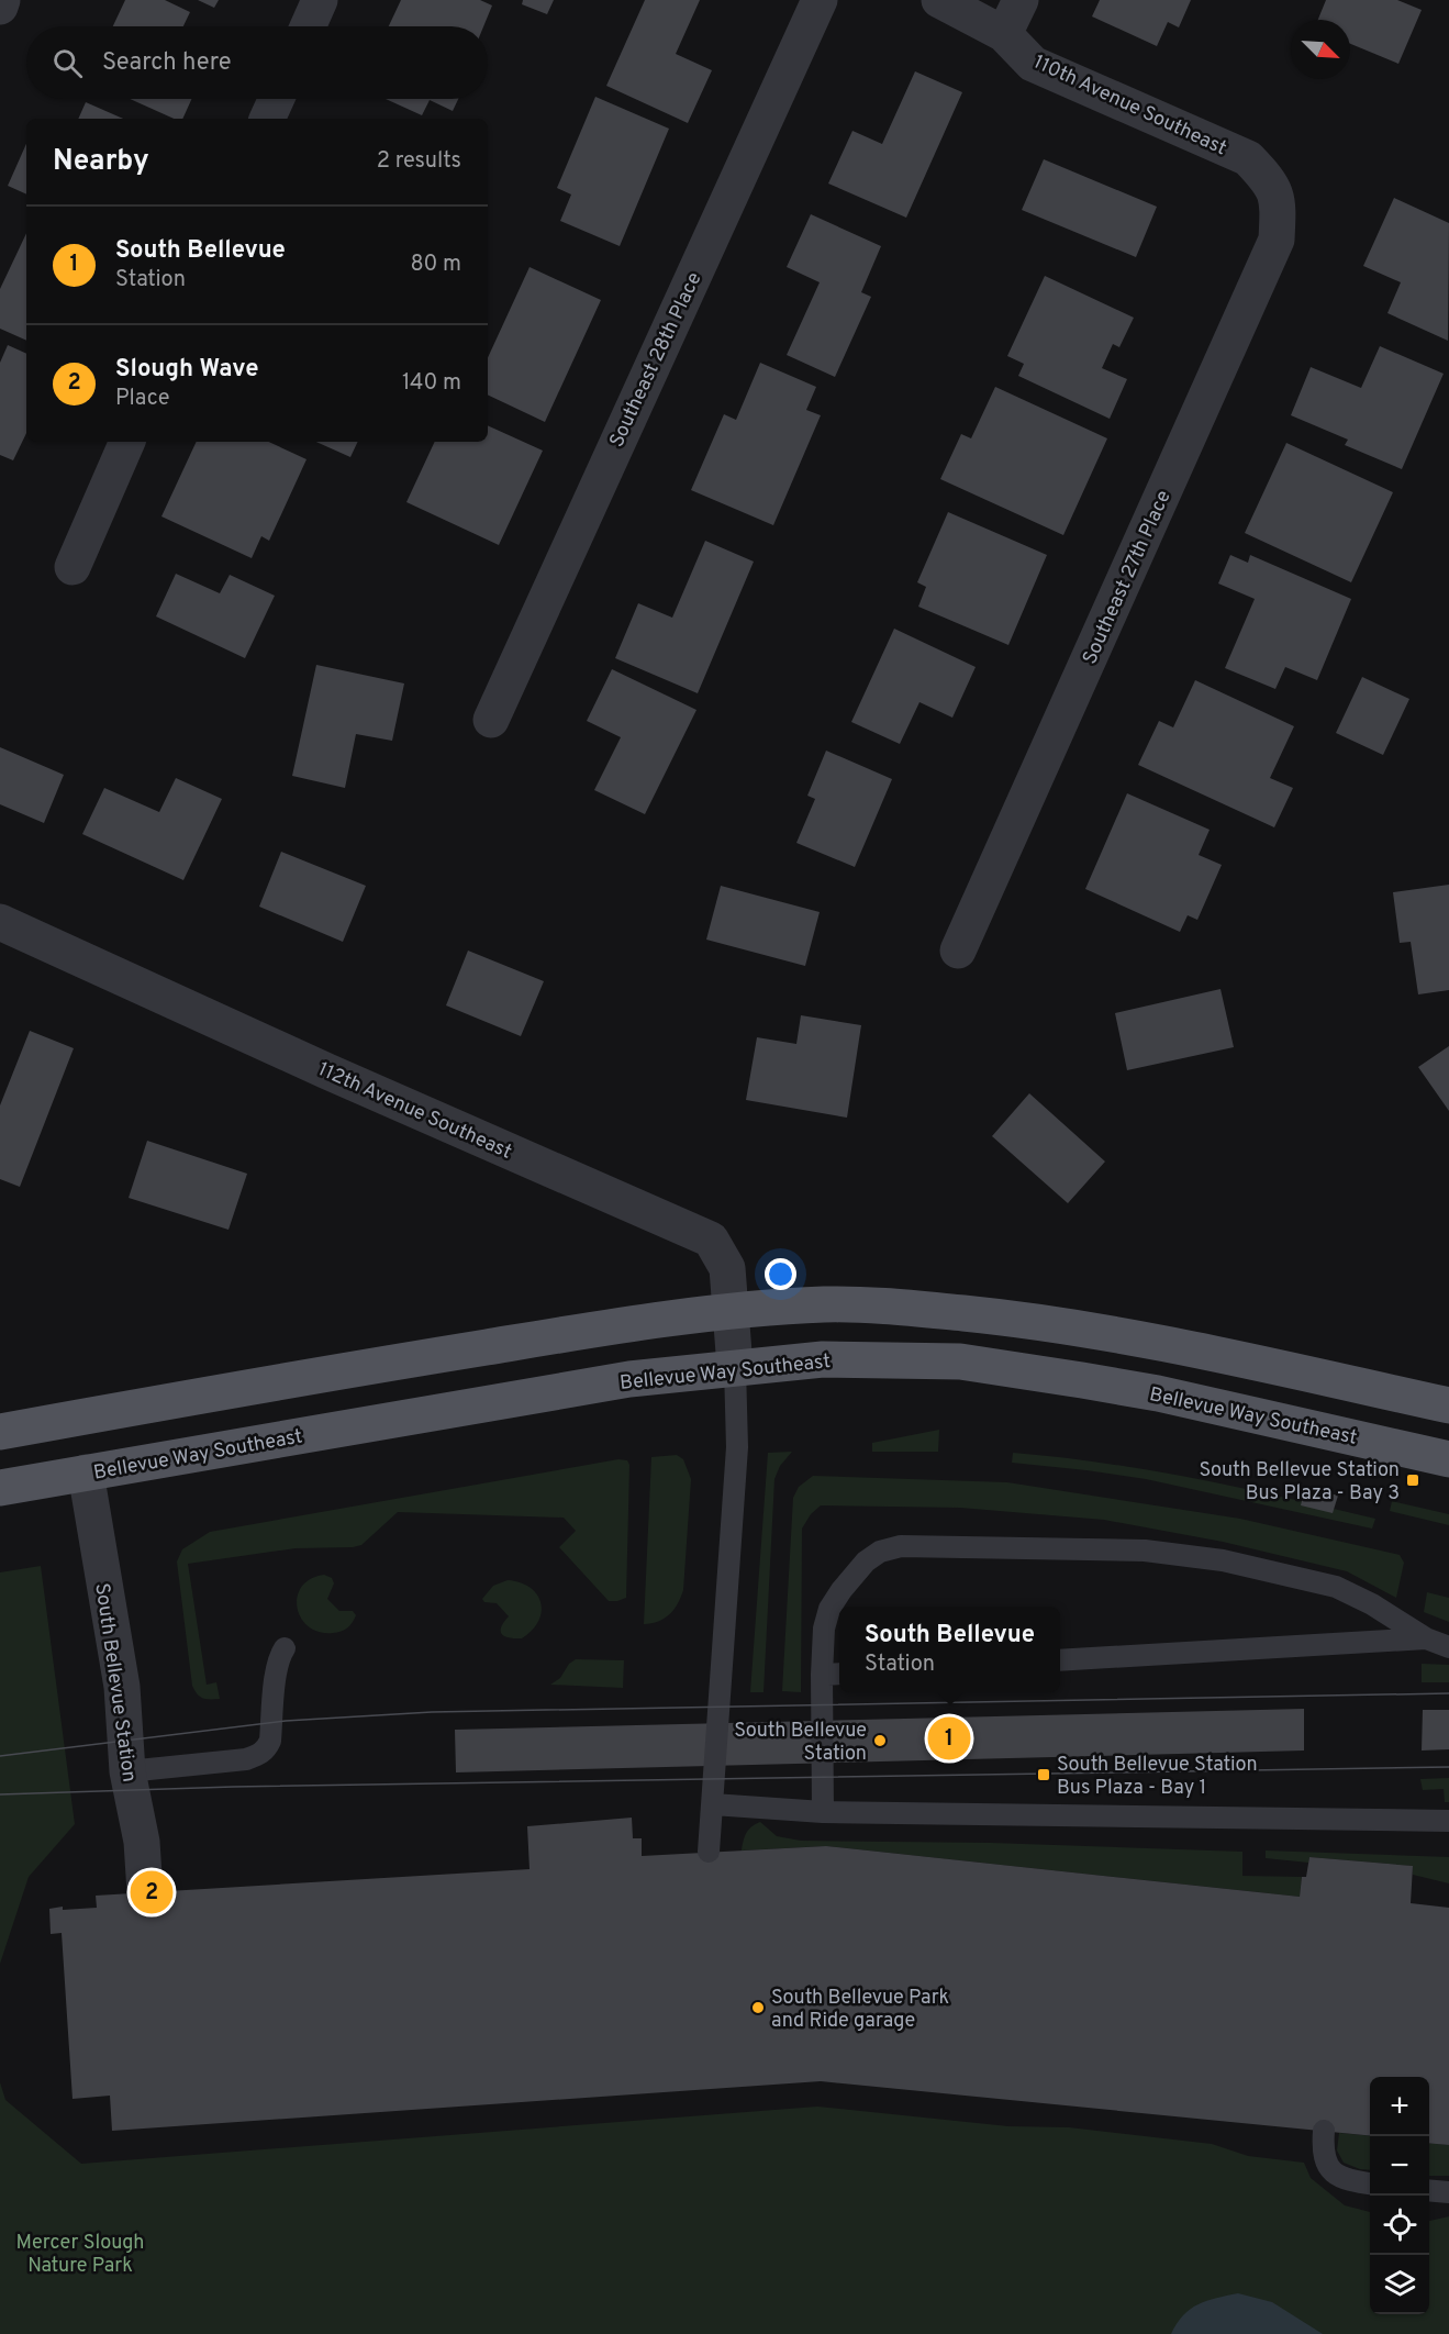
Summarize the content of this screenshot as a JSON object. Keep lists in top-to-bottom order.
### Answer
{
  "streets": {
    "main road": ["Bellevue Way Southeast"],
    "street": [
      "110th Avenue Southeast",
      "Southeast 28th Place",
      "Southeast 27th Place",
      "112th Avenue Southeast",
      "South Bellevue Station"
    ]
  },
  "crossings": [
    ["110th Avenue Southeast", "Southeast 27th Place"],
    ["112th Avenue Southeast", "Bellevue Way Southeast"],
    ["Bellevue Way Southeast", "South Bellevue Station"]
  ],
  "parks": ["Mercer Slough Nature Park"],
  "places": {
    "transit": ["South Bellevue Station Bus Plaza - Bay 3", "South Bellevue Station Bus Plaza - Bay 1"],
    "other": ["South Bellevue Station", "South Bellevue Park and Ride garage"]
  },
  "north": "bottom right",
  "page": {
    "search": "Search here",
    "heading": ["Nearby", "2 results"],
    "list": [
      {
        "mark": "1",
        "name": "South Bellevue",
        "note": "Station",
        "value": "80 m"
      },
      {
        "mark": "2",
        "name": "Slough Wave",
        "note": "Place",
        "value": "140 m"
      }
    ],
    "popup": ["South Bellevue", "Station"],
    "pins": ["1", "2"],
    "map_buttons": ["+", "−"]
  }
}
